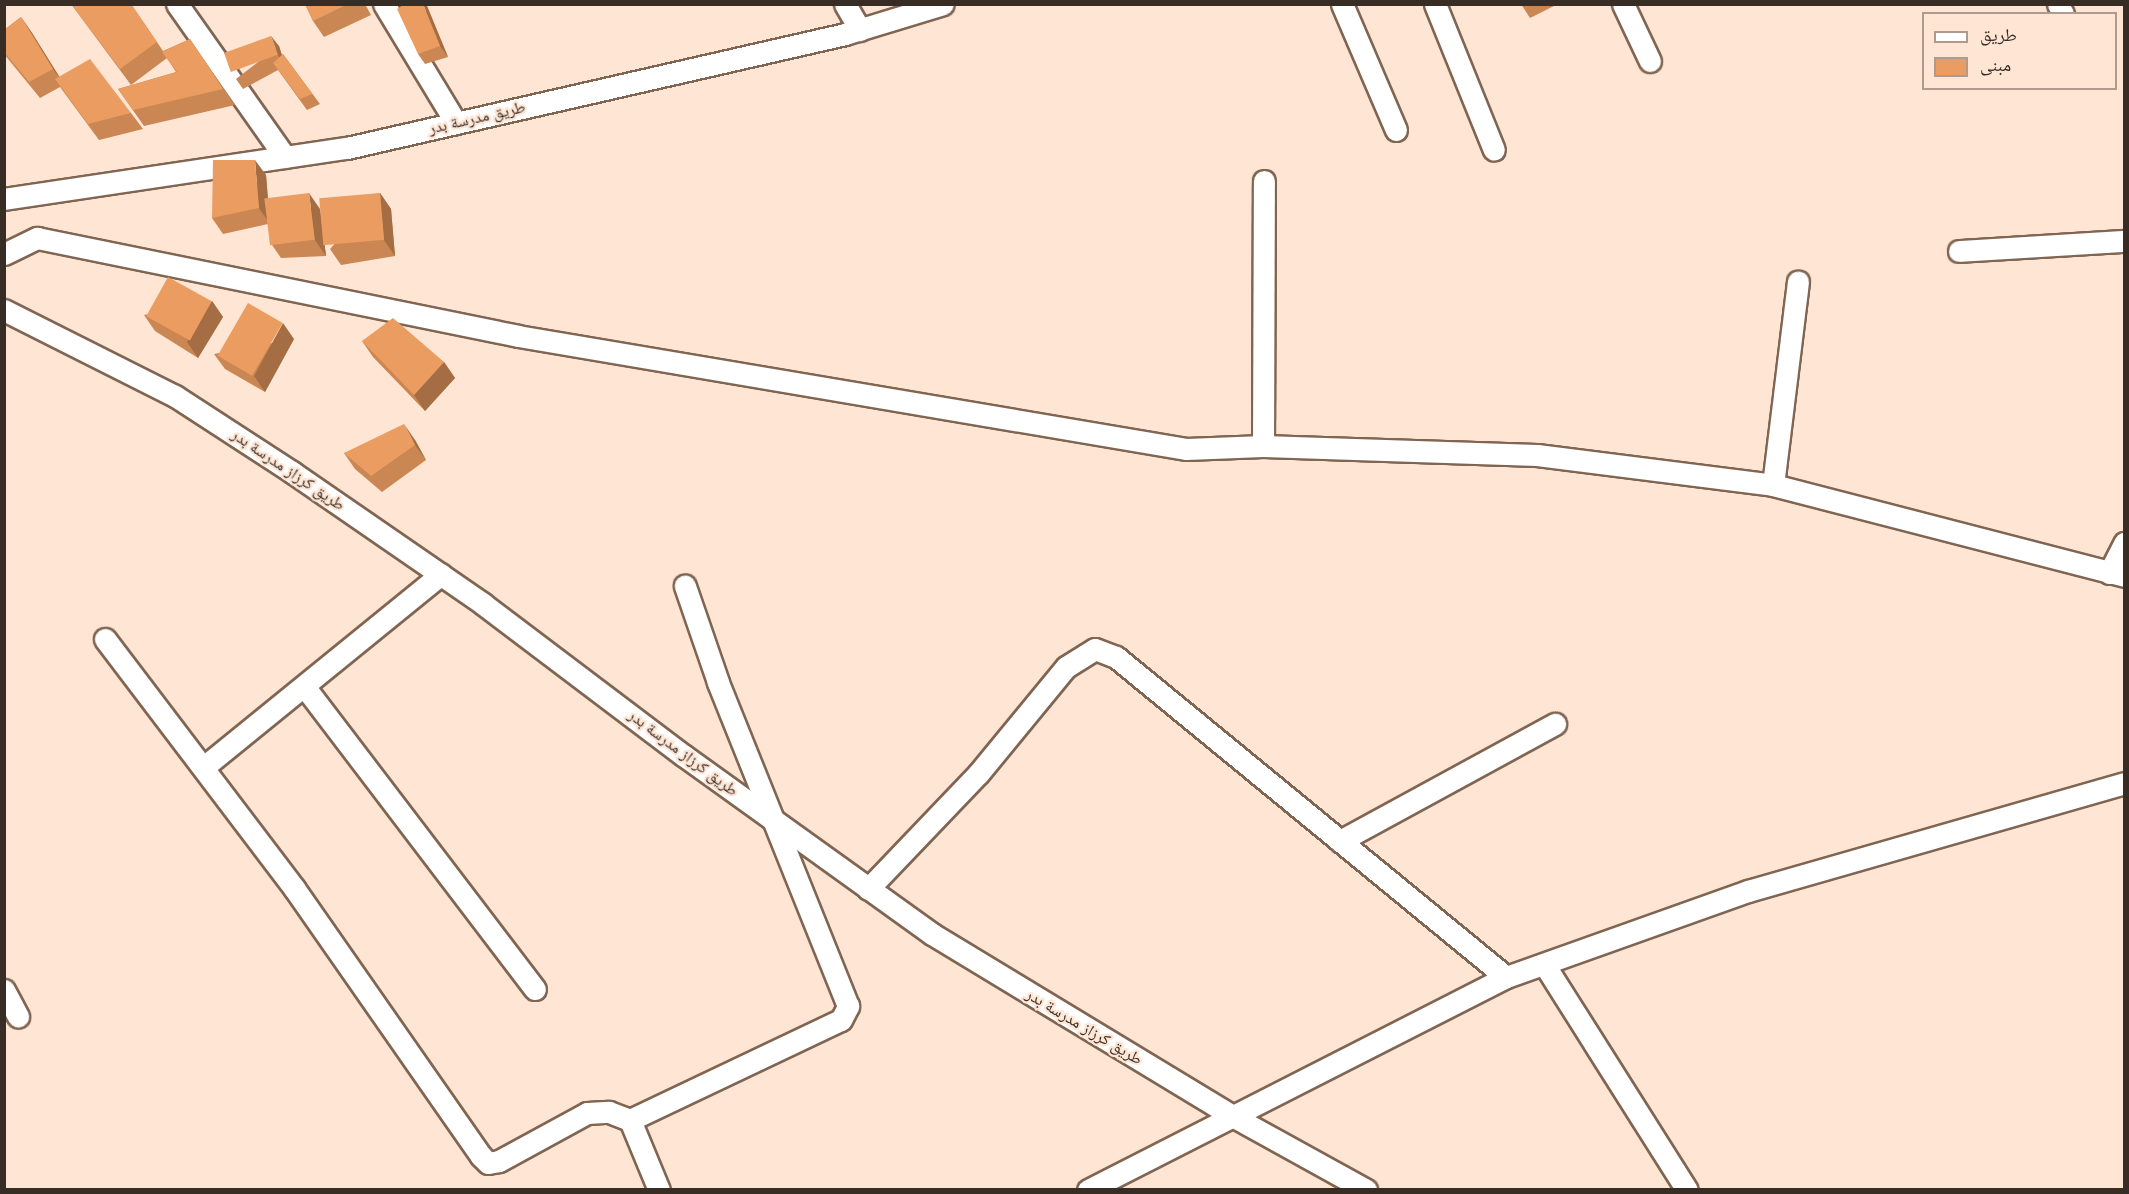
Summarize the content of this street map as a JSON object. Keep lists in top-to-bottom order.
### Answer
{
  "streets": {
    "street": ["طريق مدرسة بدر", "طريق كرزاز مدرسة بدر"]
  },
  "legend": ["طريق", "مبنى"]
}
